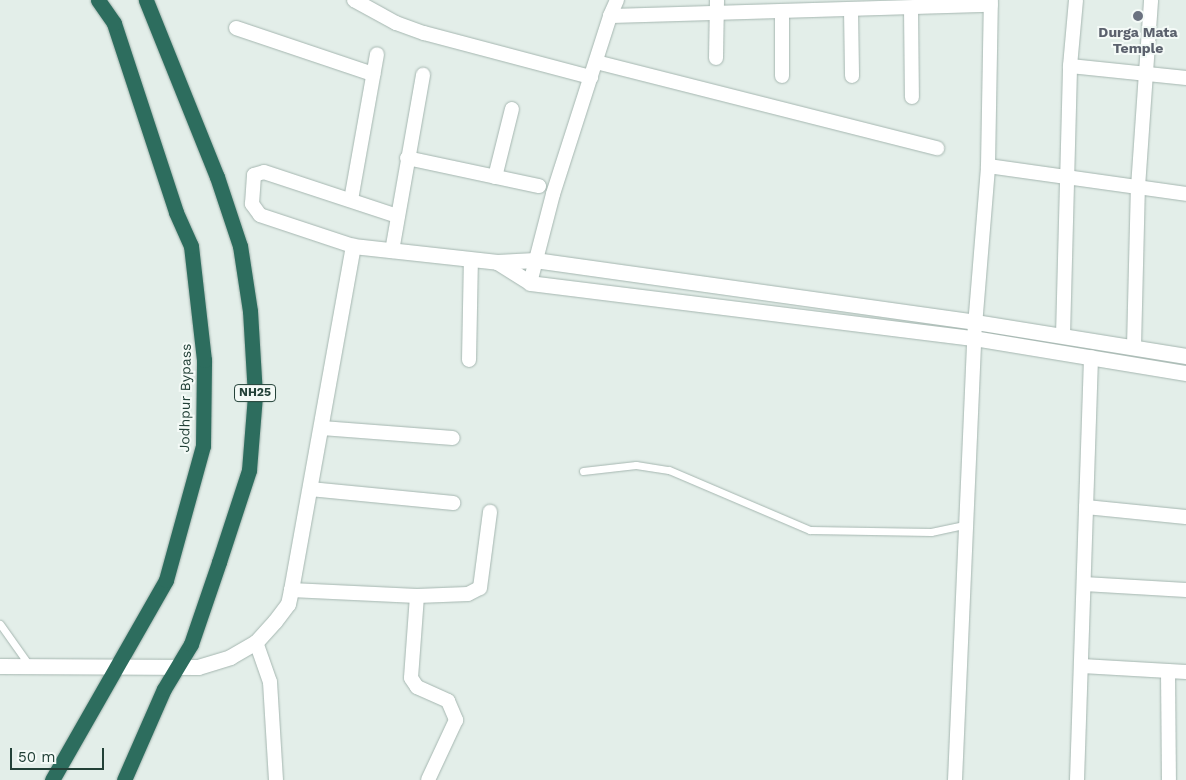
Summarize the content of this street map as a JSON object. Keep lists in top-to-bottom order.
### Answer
{
  "streets": {
    "highway": ["NH25", "Jodhpur Bypass"]
  },
  "places": ["Durga Mata Temple"],
  "scale_bar": "50 m"
}
